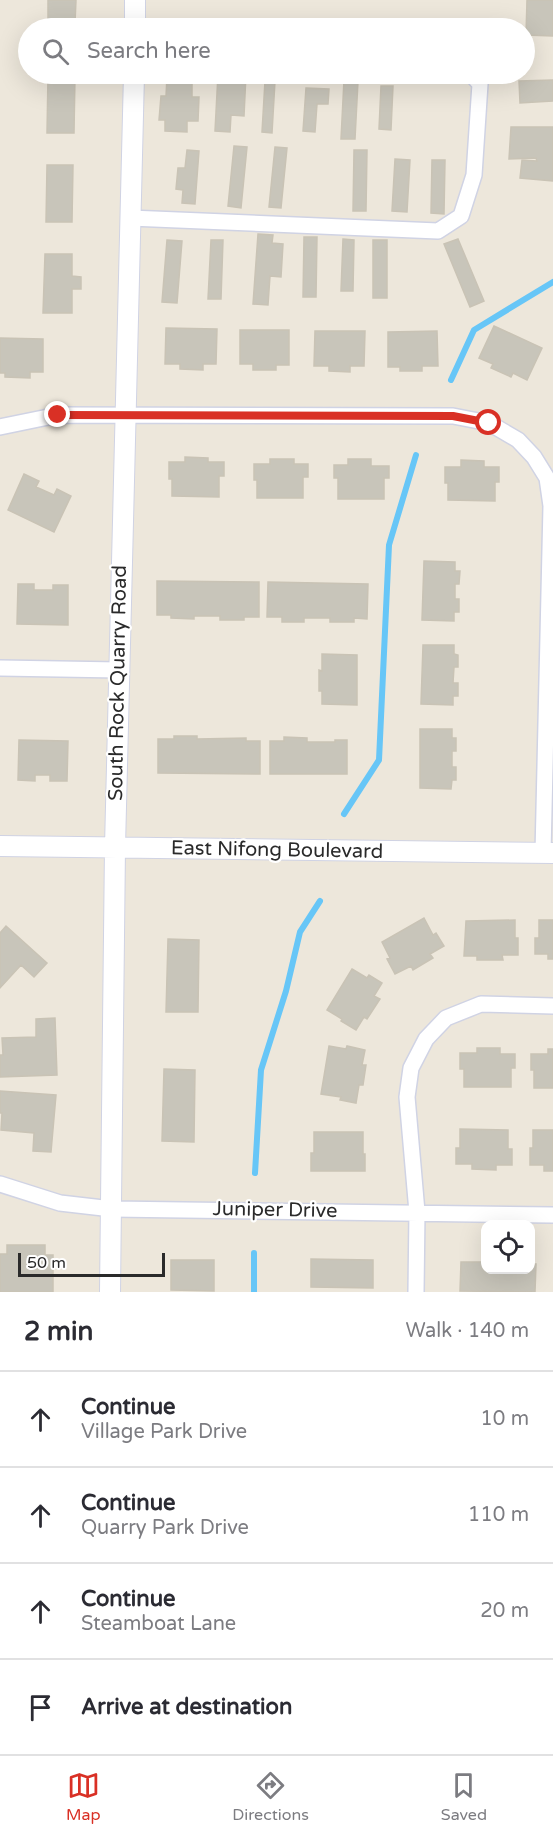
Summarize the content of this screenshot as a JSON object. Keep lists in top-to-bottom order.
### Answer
{
  "streets": {
    "street": ["South Rock Quarry Road", "East Nifong Boulevard", "Juniper Drive"]
  },
  "crossings": [
    ["South Rock Quarry Road", "East Nifong Boulevard"],
    ["South Rock Quarry Road", "Juniper Drive"]
  ],
  "scale_bar": "50 m",
  "page": {
    "search": "Search here",
    "scale": "50 m",
    "heading": ["2 min", "Walk · 140 m"],
    "list": [
      ["Continue", "Village Park Drive", "10 m"],
      ["Continue", "Quarry Park Drive", "110 m"],
      ["Continue", "Steamboat Lane", "20 m"],
      "Arrive at destination"
    ],
    "nav": ["Map", "Directions", "Saved"]
  }
}
